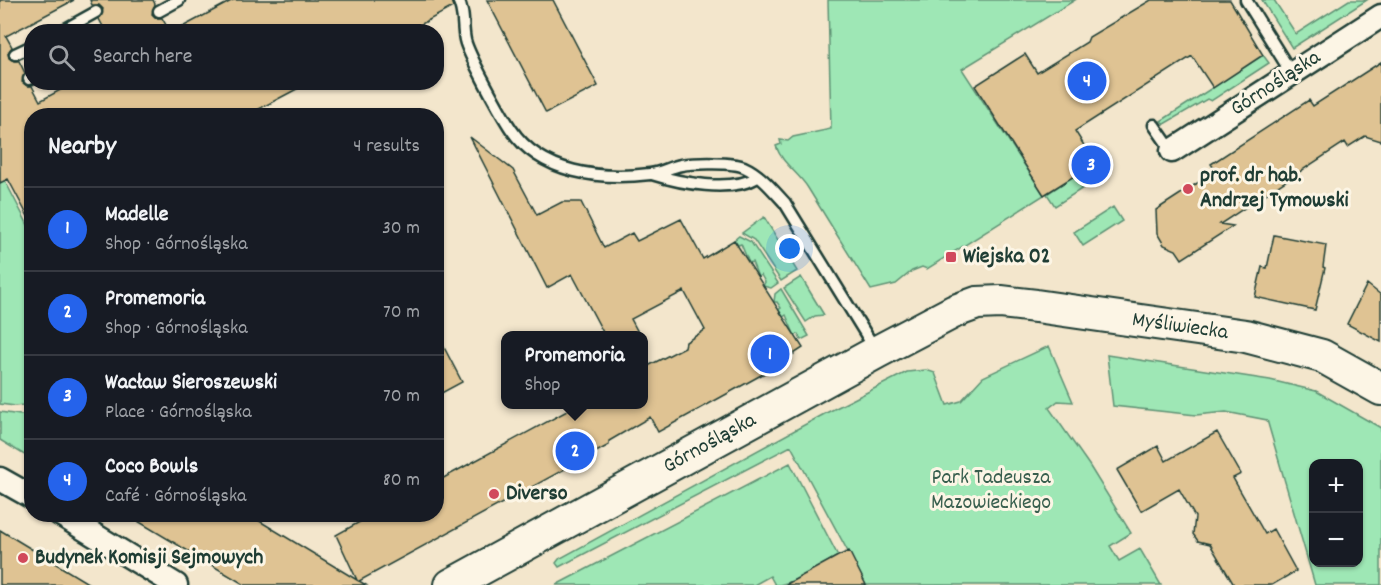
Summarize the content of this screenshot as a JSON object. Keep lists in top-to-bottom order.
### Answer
{
  "streets": {
    "street": ["Górnośląska", "Myśliwiecka"]
  },
  "crossings": [
    ["Górnośląska", "Myśliwiecka"]
  ],
  "parks": ["Park Tadeusza Mazowieckiego"],
  "places": {
    "other": ["prof. dr hab. Andrzej Tymowski", "Diverso", "Budynek Komisji Sejmowych"],
    "transit": ["Wiejska 02"]
  },
  "page": {
    "search": "Search here",
    "pins": [
      "4",
      "3",
      "1",
      "2"
    ],
    "heading": ["Nearby", "4 results"],
    "list": [
      {
        "mark": "1",
        "name": "Madelle",
        "note": "Shop · Górnośląska",
        "value": "30 m"
      },
      {
        "mark": "2",
        "name": "Promemoria",
        "note": "Shop · Górnośląska",
        "value": "70 m"
      },
      {
        "mark": "3",
        "name": "Wacław Sieroszewski",
        "note": "Place · Górnośląska",
        "value": "70 m"
      },
      {
        "mark": "4",
        "name": "Coco Bowls",
        "note": "Café · Górnośląska",
        "value": "80 m"
      }
    ],
    "popup": ["Promemoria", "Shop"],
    "map_buttons": ["+", "−"]
  }
}
